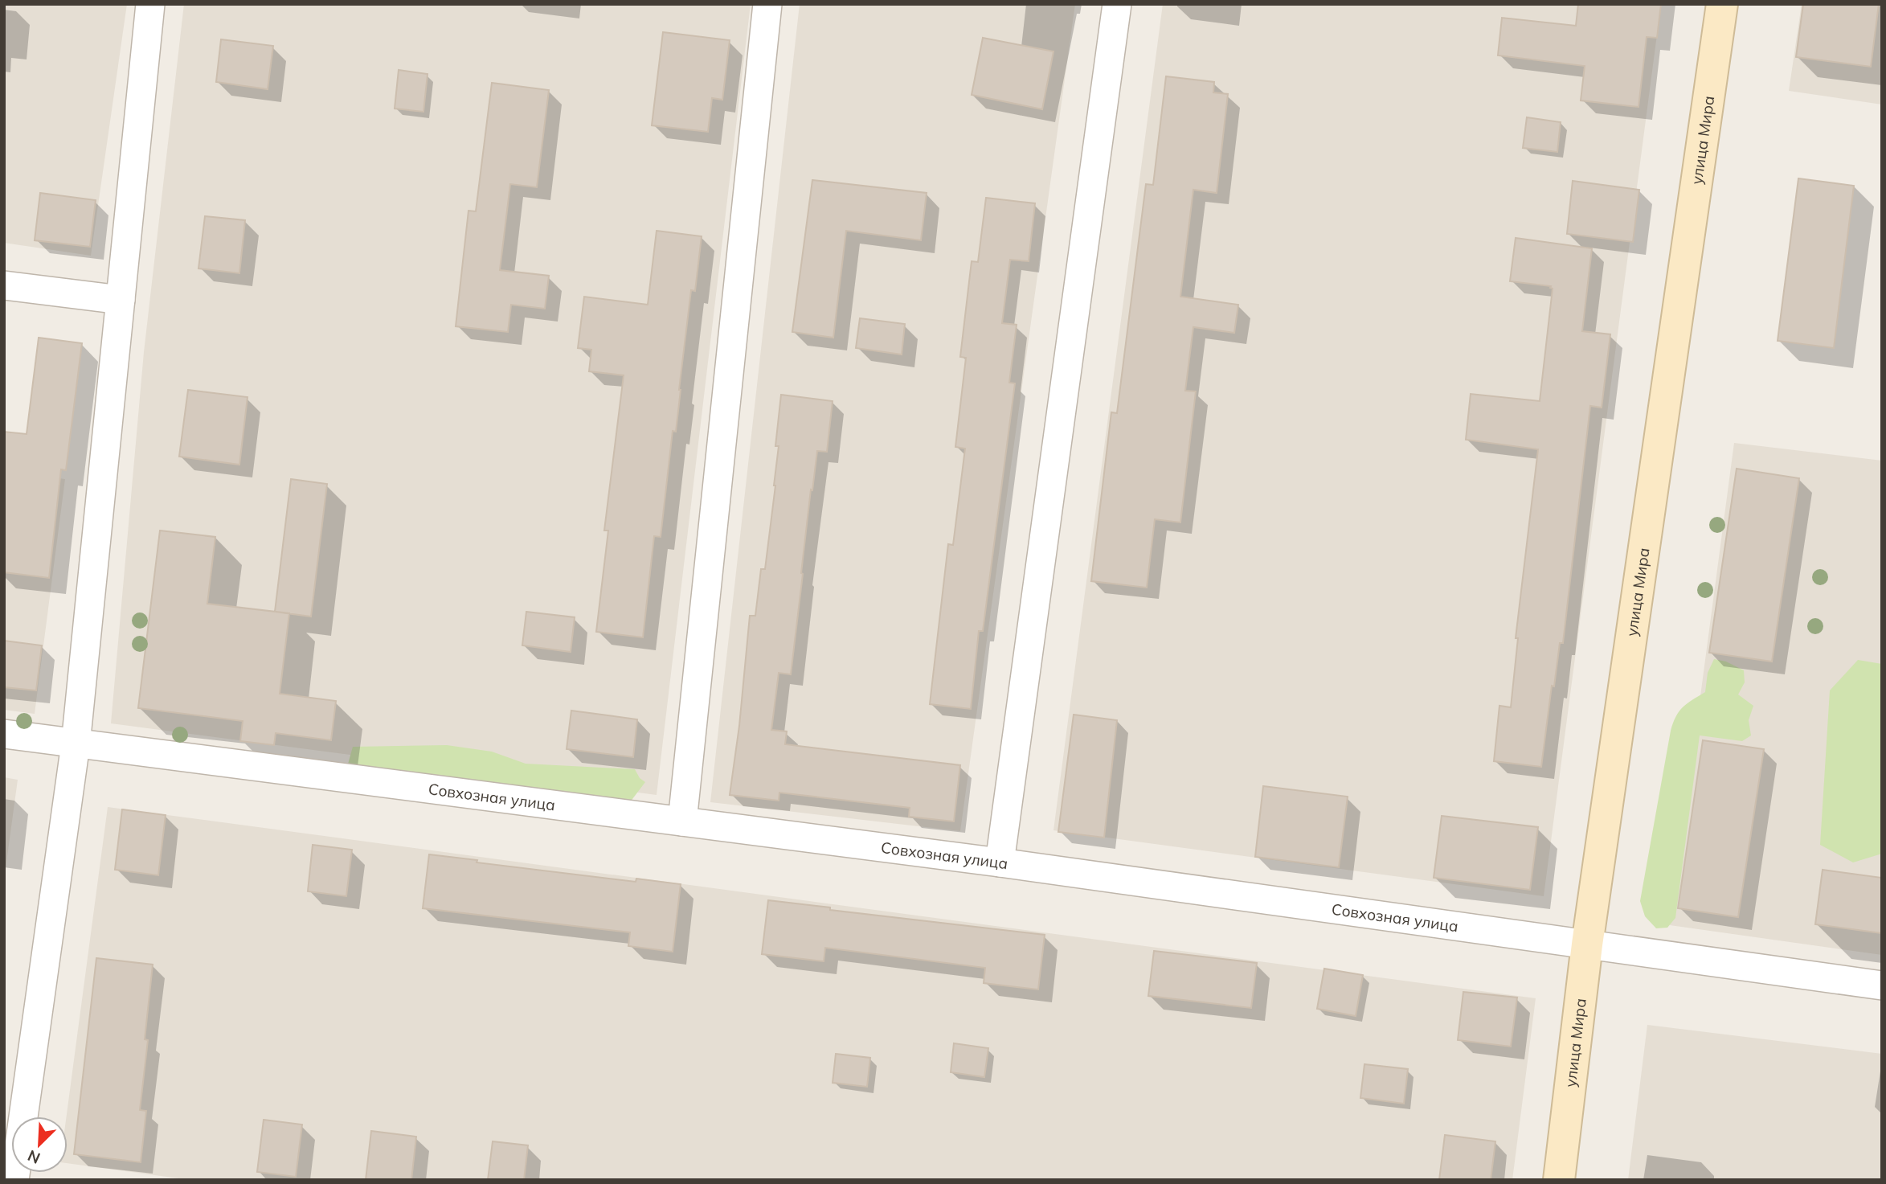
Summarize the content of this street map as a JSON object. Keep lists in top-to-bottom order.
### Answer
{
  "streets": {
    "main road": ["улица Мира"],
    "street": ["Совхозная улица"]
  },
  "crossings": [
    ["улица Мира", "Совхозная улица"]
  ],
  "north": "bottom left"
}
